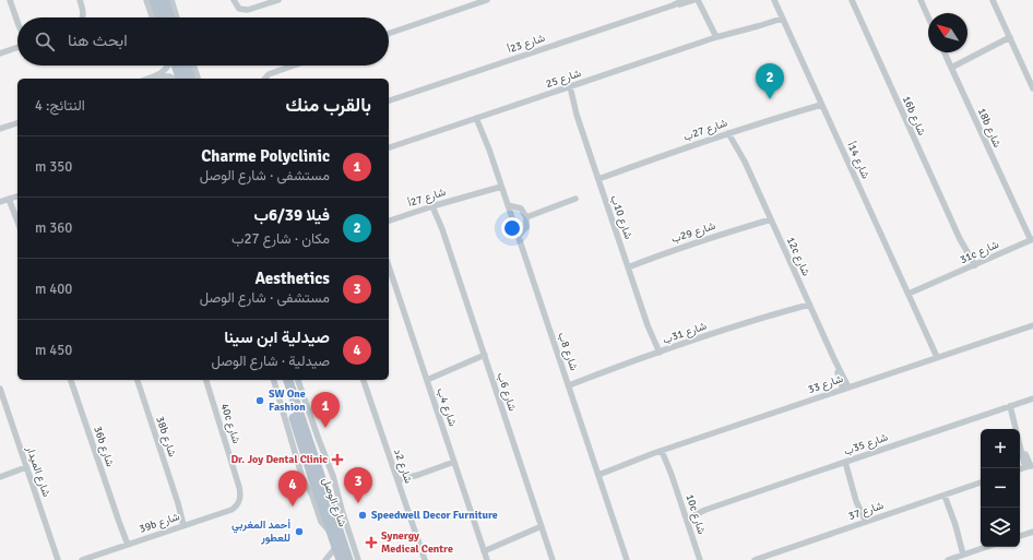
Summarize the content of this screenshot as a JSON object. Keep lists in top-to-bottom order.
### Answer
{
  "streets": {
    "main road": ["شارع الوصل"],
    "street": [
      "شارع 23أ",
      "شارع 25",
      "16b شارع",
      "18b شارع",
      "شارع 27ب",
      "شارع 14أ",
      "شارع 27أ",
      "شارع 10ب",
      "شارع 29ب",
      "31c شارع",
      "12c شارع",
      "شارع 31ب",
      "شارع 8ب",
      "شارع 33",
      "شارع 6ب",
      "شارع 4ب",
      "40c شارع",
      "38b شارع",
      "شارع 35ب",
      "36b شارع",
      "شارع 2د",
      "شارع الميدار",
      "شارع 37",
      "10c شارع",
      "39b شارع"
    ]
  },
  "crossings": [
    ["شارع 25", "شارع 14أ"],
    ["شارع 25", "شارع 10ب"],
    ["شارع 25", "شارع 8ب"],
    ["16b شارع", "31c شارع"],
    ["18b شارع", "31c شارع"],
    ["شارع 27ب", "شارع 14أ"],
    ["شارع 27ب", "شارع 10ب"],
    ["شارع 27ب", "12c شارع"],
    ["شارع 14أ", "31c شارع"],
    ["شارع 14أ", "شارع 33"],
    ["شارع 27أ", "شارع 8ب"],
    ["شارع 27أ", "شارع 6ب"],
    ["شارع 10ب", "شارع 29ب"],
    ["شارع 10ب", "شارع 31ب"],
    ["شارع 29ب", "12c شارع"],
    ["12c شارع", "شارع 31ب"],
    ["12c شارع", "شارع 33"],
    ["شارع 31ب", "شارع 8ب"],
    ["شارع 8ب", "شارع 33"],
    ["شارع 33", "10c شارع"],
    ["40c شارع", "39b شارع"],
    ["38b شارع", "39b شارع"],
    ["شارع 35ب", "10c شارع"],
    ["36b شارع", "39b شارع"]
  ],
  "places": {
    "other": ["SW One Fashion", "Speedwell Decor Furniture", "أحمد المغربي للعطور"],
    "health": ["Dr. Joy Dental Clinic", "Synergy Medical Centre"]
  },
  "north": "top left",
  "page": {
    "search": "ابحث هنا",
    "pins": [
      "2",
      "1",
      "3",
      "4"
    ],
    "heading": ["بالقرب منك", "النتائج: 4"],
    "list": [
      {
        "mark": "1",
        "name": "Charme Polyclinic",
        "note": "مستشفى · شارع الوصل",
        "value": "350 m"
      },
      {
        "mark": "2",
        "name": "فيلا 6/39ب",
        "note": "مكان · شارع 27ب",
        "value": "360 m"
      },
      {
        "mark": "3",
        "name": "Aesthetics",
        "note": "مستشفى · شارع الوصل",
        "value": "400 m"
      },
      {
        "mark": "4",
        "name": "صيدلية ابن سينا",
        "note": "صيدلية · شارع الوصل",
        "value": "450 m"
      }
    ],
    "map_buttons": ["+", "−"]
  }
}
